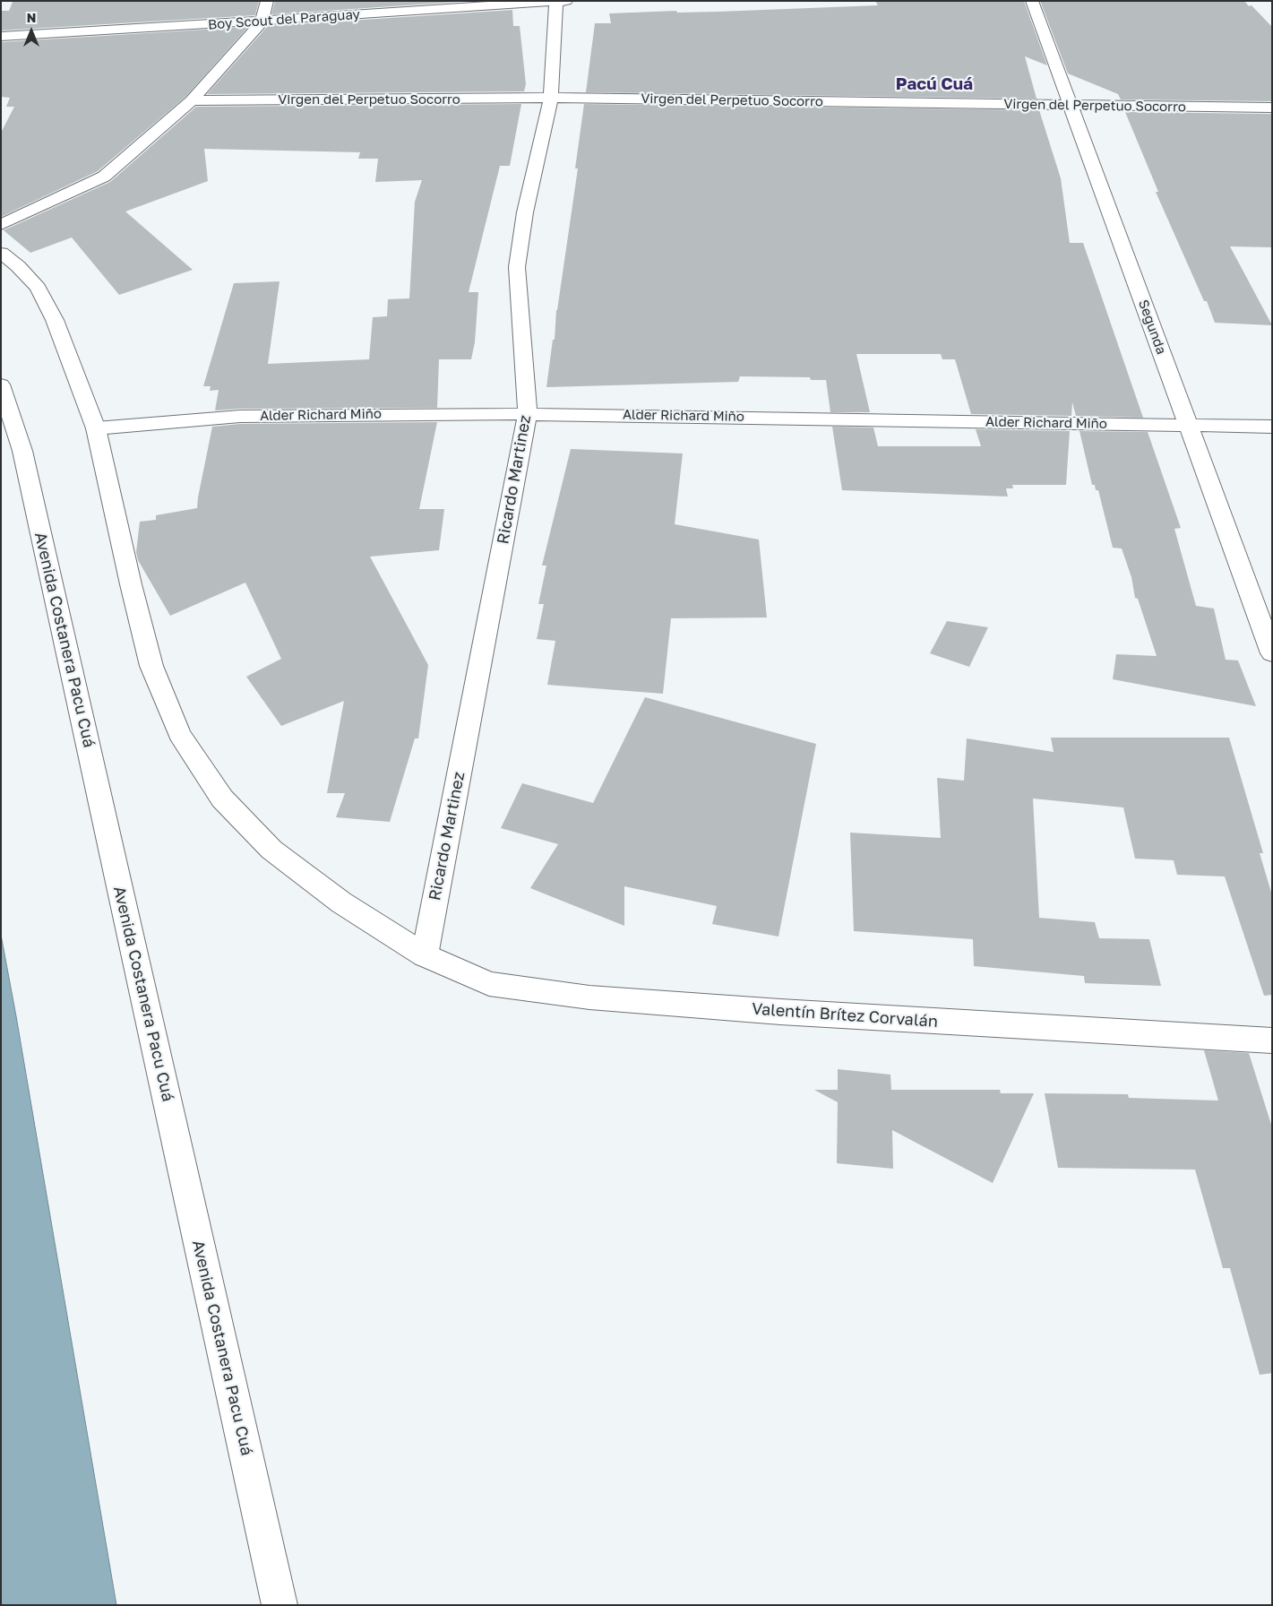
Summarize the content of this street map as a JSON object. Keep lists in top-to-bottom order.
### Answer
{
  "streets": {
    "street": [
      "Boy Scout del Paraguay",
      "Virgen del Perpetuo Socorro",
      "Segunda",
      "Alder Richard Miño",
      "Ricardo Martinez",
      "Avenida Costanera Pacu Cuá",
      "Valentín Brítez Corvalán"
    ]
  },
  "crossings": [
    ["Boy Scout del Paraguay", "Ricardo Martinez"],
    ["Virgen del Perpetuo Socorro", "Segunda"],
    ["Virgen del Perpetuo Socorro", "Ricardo Martinez"],
    ["Segunda", "Alder Richard Miño"],
    ["Alder Richard Miño", "Ricardo Martinez"],
    ["Ricardo Martinez", "Valentín Brítez Corvalán"]
  ],
  "districts": ["Pacú Cuá"],
  "north": "top"
}
